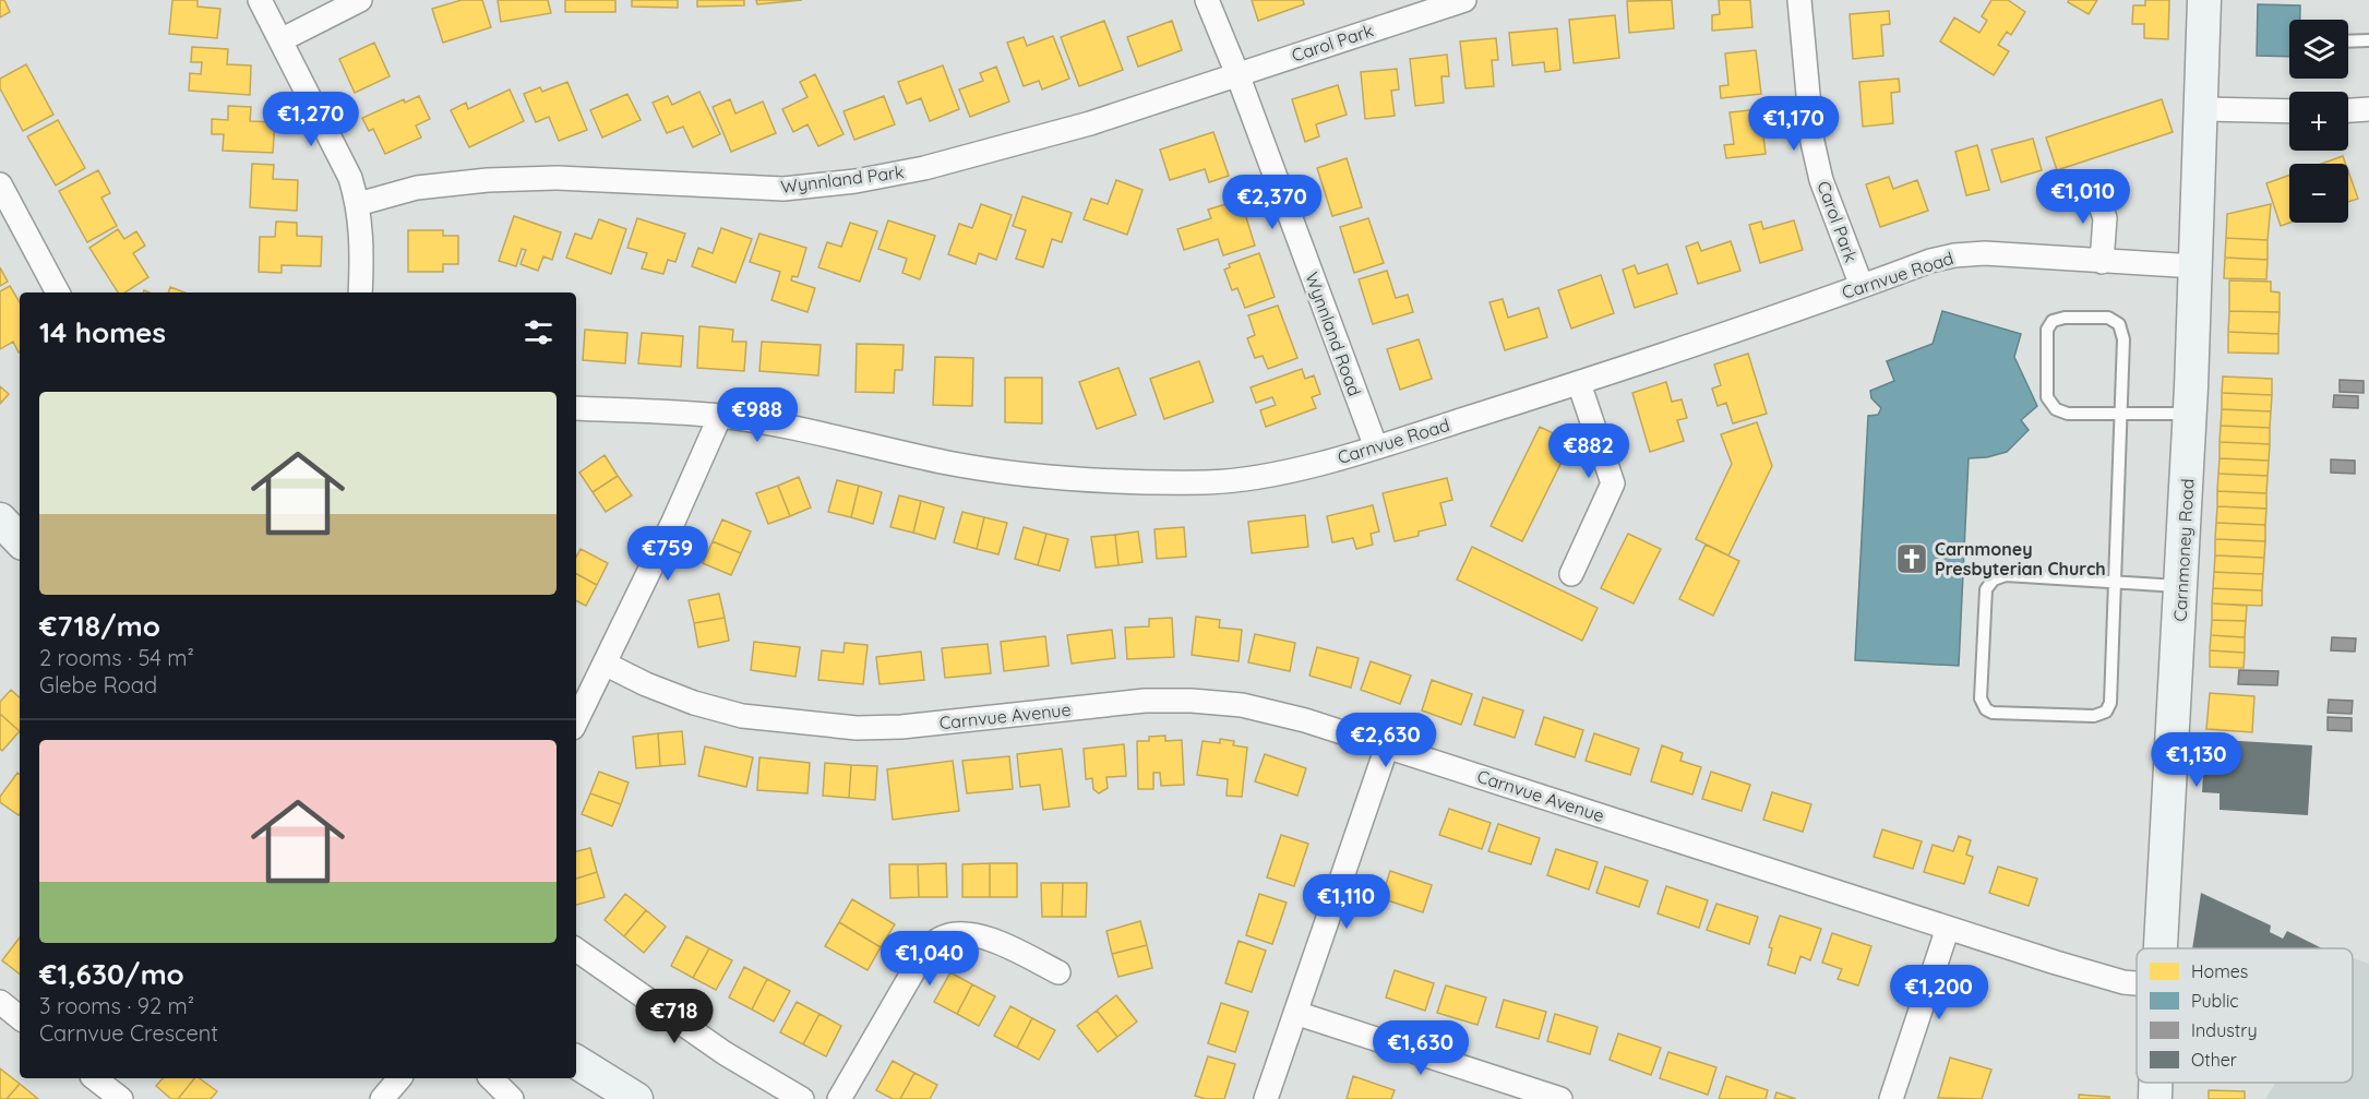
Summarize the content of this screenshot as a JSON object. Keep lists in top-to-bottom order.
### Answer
{
  "streets": {
    "street": [
      "Carol Park",
      "Wynnland Park",
      "Carnvue Road",
      "Wynnland Road",
      "Carnmoney Road",
      "Carnvue Avenue"
    ]
  },
  "crossings": [
    ["Carol Park", "Wynnland Park"],
    ["Carol Park", "Carnvue Road"],
    ["Carol Park", "Wynnland Road"],
    ["Wynnland Park", "Wynnland Road"],
    ["Carnvue Road", "Wynnland Road"],
    ["Carnvue Road", "Carnmoney Road"]
  ],
  "places": {
    "church": ["Carnmoney Presbyterian Church"]
  },
  "legend": [
    "Homes",
    "Public",
    "Industry",
    "Other"
  ],
  "page": {
    "map_buttons": ["+", "−"],
    "price": [
      "€1,270",
      "€1,170",
      "€1,010",
      "€2,370",
      "€988",
      "€882",
      "€759",
      "€2,630",
      "€1,130",
      "€1,110",
      "€1,040",
      "€1,200",
      "€718",
      "€1,630"
    ],
    "heading": "14 homes",
    "list": [
      {
        "name": "€718/mo",
        "note": "2 rooms · 54 m² · Glebe Road"
      },
      {
        "name": "€1,630/mo",
        "note": "3 rooms · 92 m² · Carnvue Crescent"
      }
    ]
  }
}
